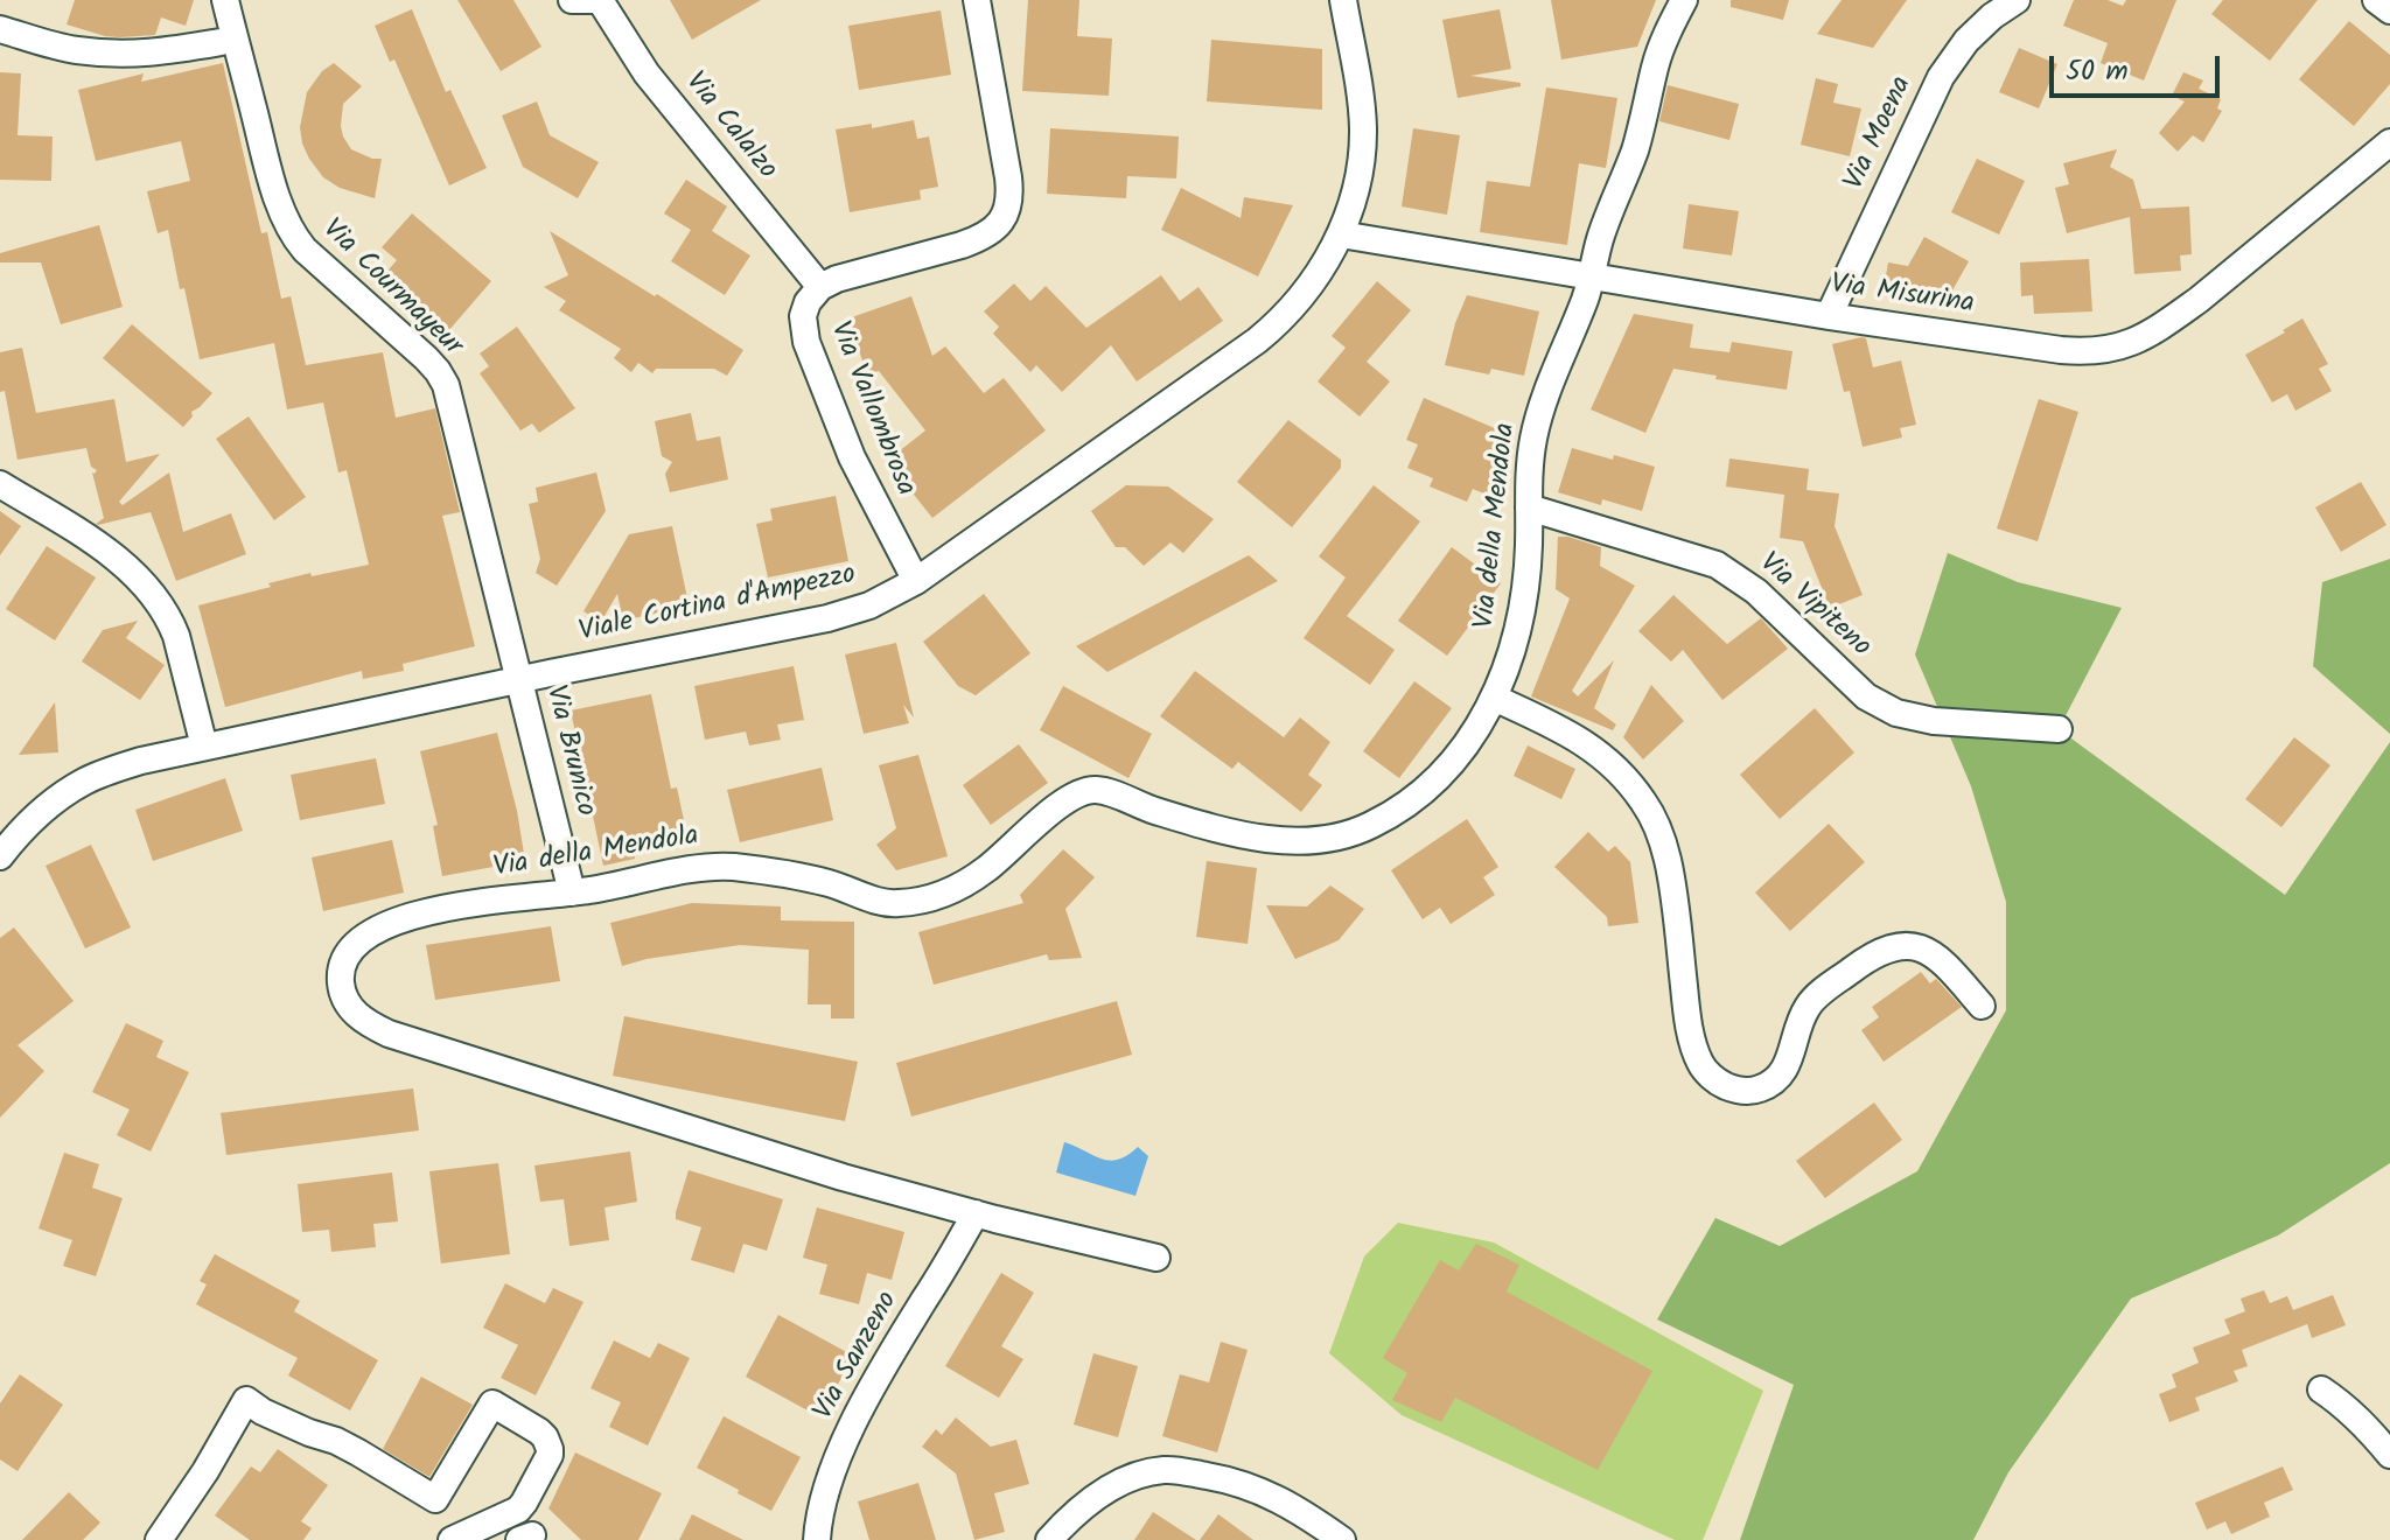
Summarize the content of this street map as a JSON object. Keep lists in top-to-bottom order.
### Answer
{
  "streets": {
    "street": [
      "Via Calalzo",
      "Via Moena",
      "Via Courmayeur",
      "Via Misurina",
      "Via Vallombrosa",
      "Via della Mendola",
      "Viale Cortina d'Ampezzo",
      "Via Vipiteno",
      "Via Brunico",
      "Via Sanzeno"
    ]
  },
  "crossings": [
    ["Via Calalzo", "Via Vallombrosa"],
    ["Via Moena", "Via Misurina"],
    ["Via Courmayeur", "Viale Cortina d'Ampezzo"],
    ["Via Courmayeur", "Via Brunico"],
    ["Via Misurina", "Via della Mendola"],
    ["Via Misurina", "Viale Cortina d'Ampezzo"],
    ["Via Vallombrosa", "Viale Cortina d'Ampezzo"],
    ["Via della Mendola", "Via Vipiteno"],
    ["Via della Mendola", "Via Brunico"],
    ["Via della Mendola", "Via Sanzeno"],
    ["Viale Cortina d'Ampezzo", "Via Brunico"]
  ],
  "scale_bar": "50 m"
}
